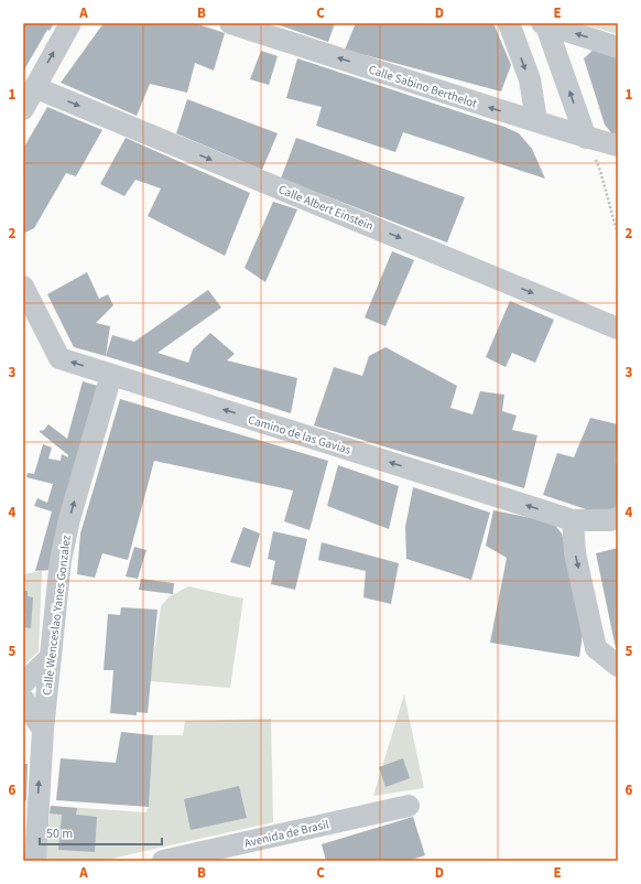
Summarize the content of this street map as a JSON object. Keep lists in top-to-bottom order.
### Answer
{
  "streets": {
    "street": [
      "Calle Sabino Berthelot",
      "Calle Albert Einstein",
      "Camino de las Gavias",
      "Calle Wenceslao Yanes Gonzalez",
      "Avenida de Brasil"
    ]
  },
  "crossings": [
    ["Camino de las Gavias", "Calle Wenceslao Yanes Gonzalez"]
  ],
  "one_way": [
    "Calle Sabino Berthelot",
    "Calle Albert Einstein",
    "Camino de las Gavias",
    "Calle Wenceslao Yanes Gonzalez"
  ],
  "scale_bar": "50 m",
  "grid": {
    "columns": [
      "A",
      "B",
      "C",
      "D",
      "E"
    ],
    "rows": [
      "1",
      "2",
      "3",
      "4",
      "5",
      "6"
    ]
  }
}
